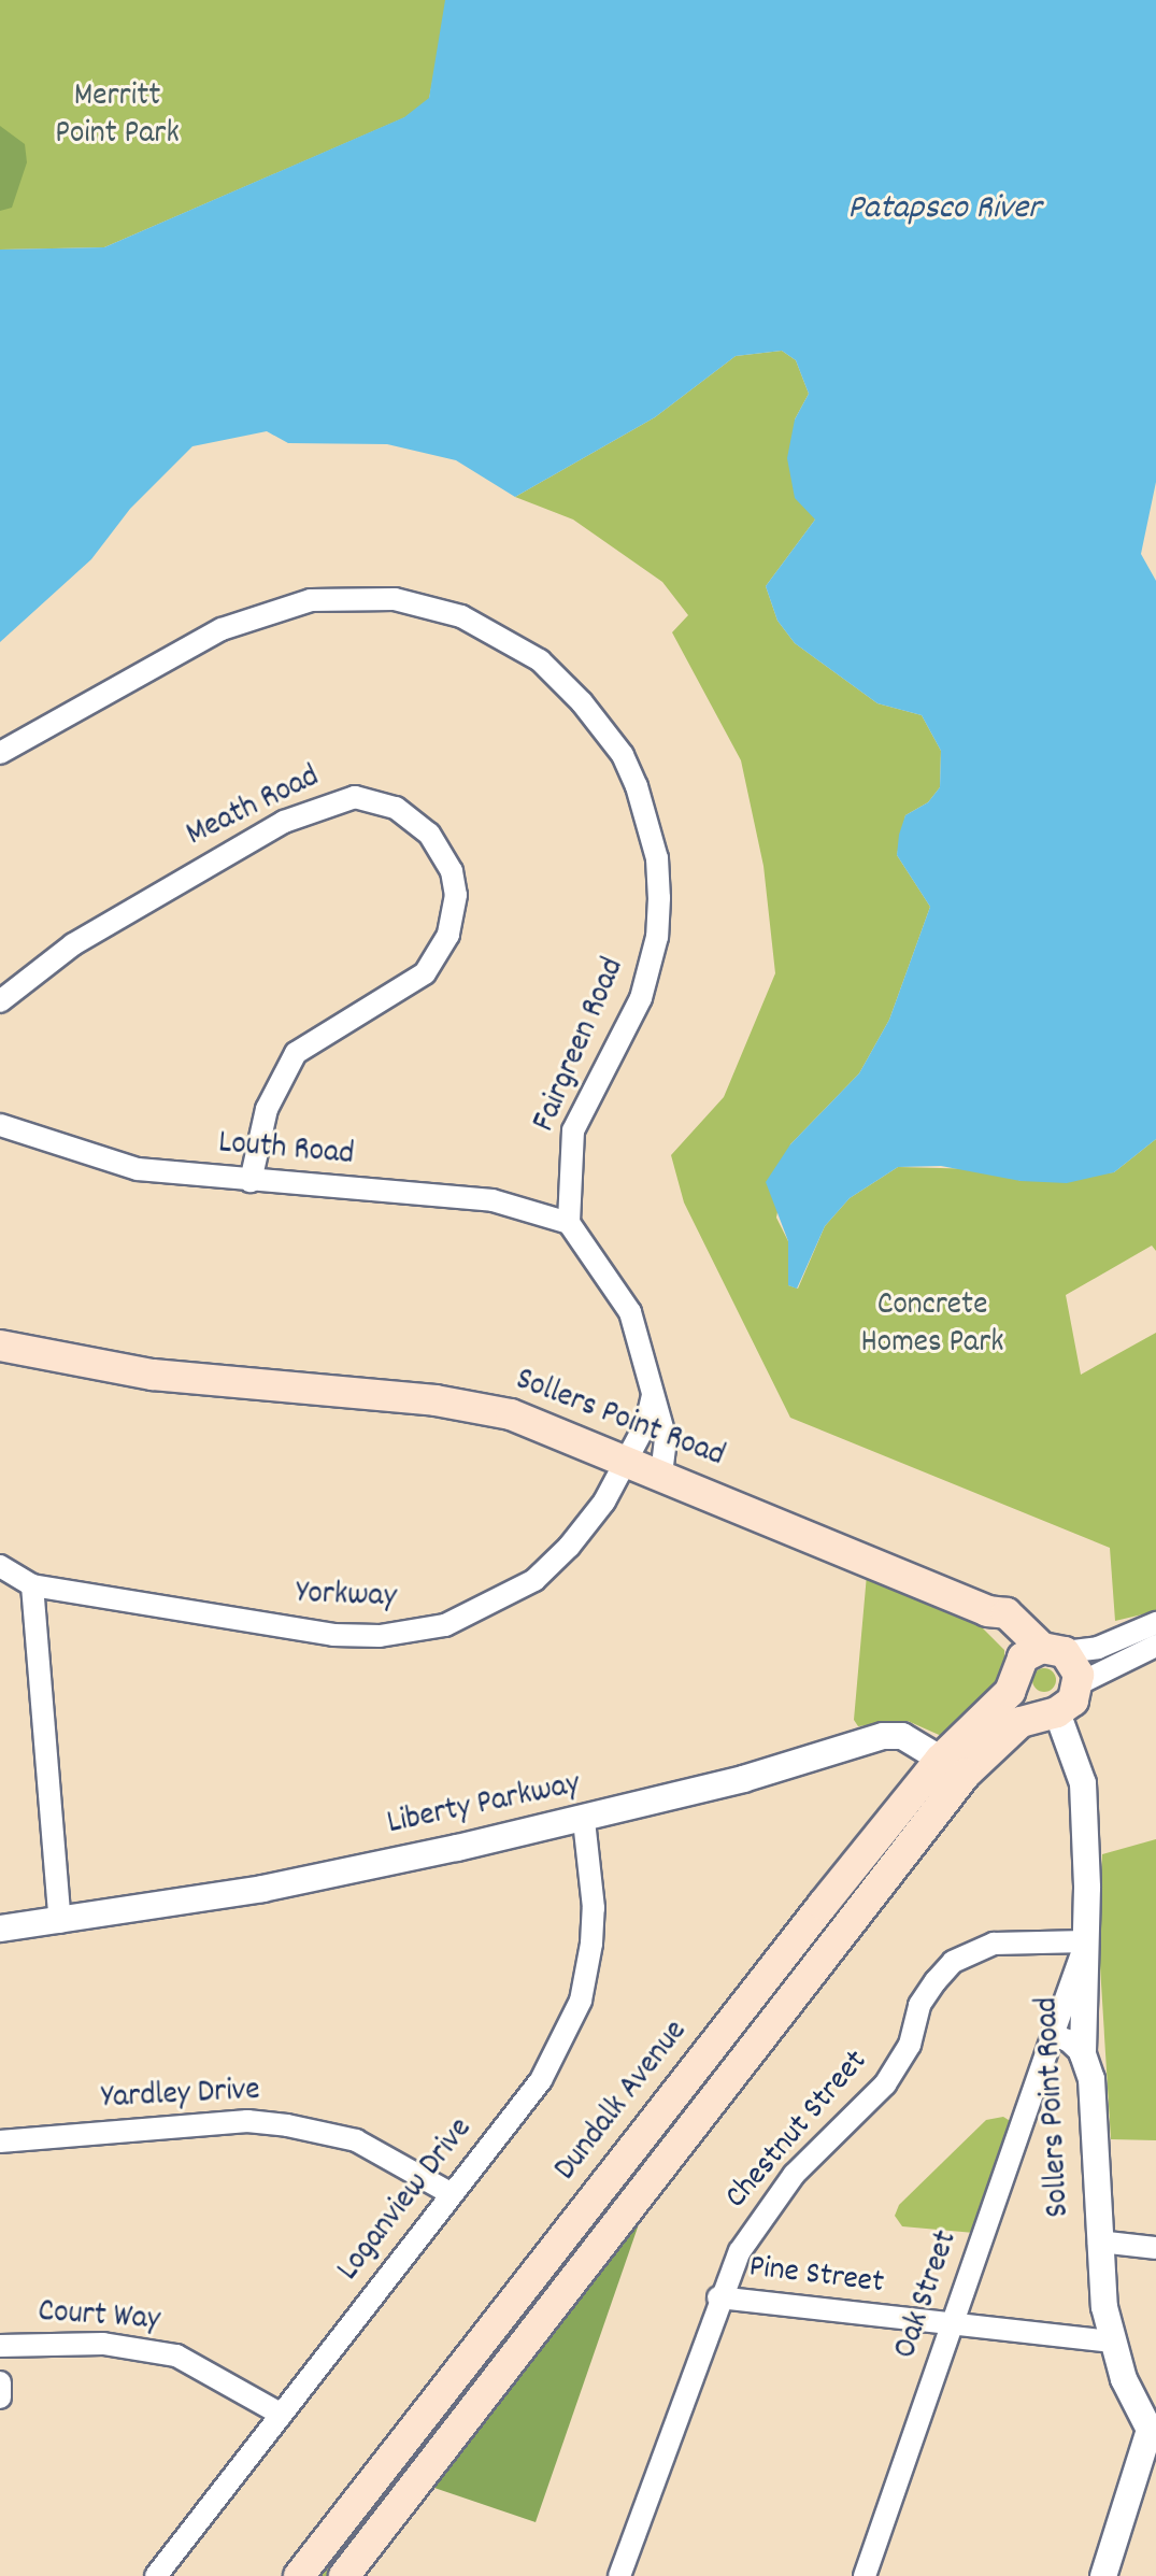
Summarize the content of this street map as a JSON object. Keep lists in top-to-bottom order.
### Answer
{
  "streets": {
    "main road": ["Sollers Point Road", "Dundalk Avenue"],
    "street": [
      "Meath Road",
      "Fairgreen Road",
      "Louth Road",
      "Yorkway",
      "Liberty Parkway",
      "Yardley Drive",
      "Chestnut Street",
      "Loganview Drive",
      "Pine Street",
      "Oak Street",
      "Court Way"
    ]
  },
  "crossings": [
    ["Meath Road", "Louth Road"],
    ["Fairgreen Road", "Louth Road"],
    ["Sollers Point Road", "Yorkway"],
    ["Sollers Point Road", "Dundalk Avenue"],
    ["Sollers Point Road", "Chestnut Street"],
    ["Sollers Point Road", "Pine Street"],
    ["Sollers Point Road", "Oak Street"],
    ["Liberty Parkway", "Dundalk Avenue"],
    ["Liberty Parkway", "Loganview Drive"],
    ["Yardley Drive", "Loganview Drive"],
    ["Chestnut Street", "Pine Street"],
    ["Chestnut Street", "Oak Street"],
    ["Loganview Drive", "Court Way"],
    ["Pine Street", "Oak Street"]
  ],
  "water": ["Patapsco River"],
  "parks": ["Merritt Point Park", "Concrete Homes Park"]
}
